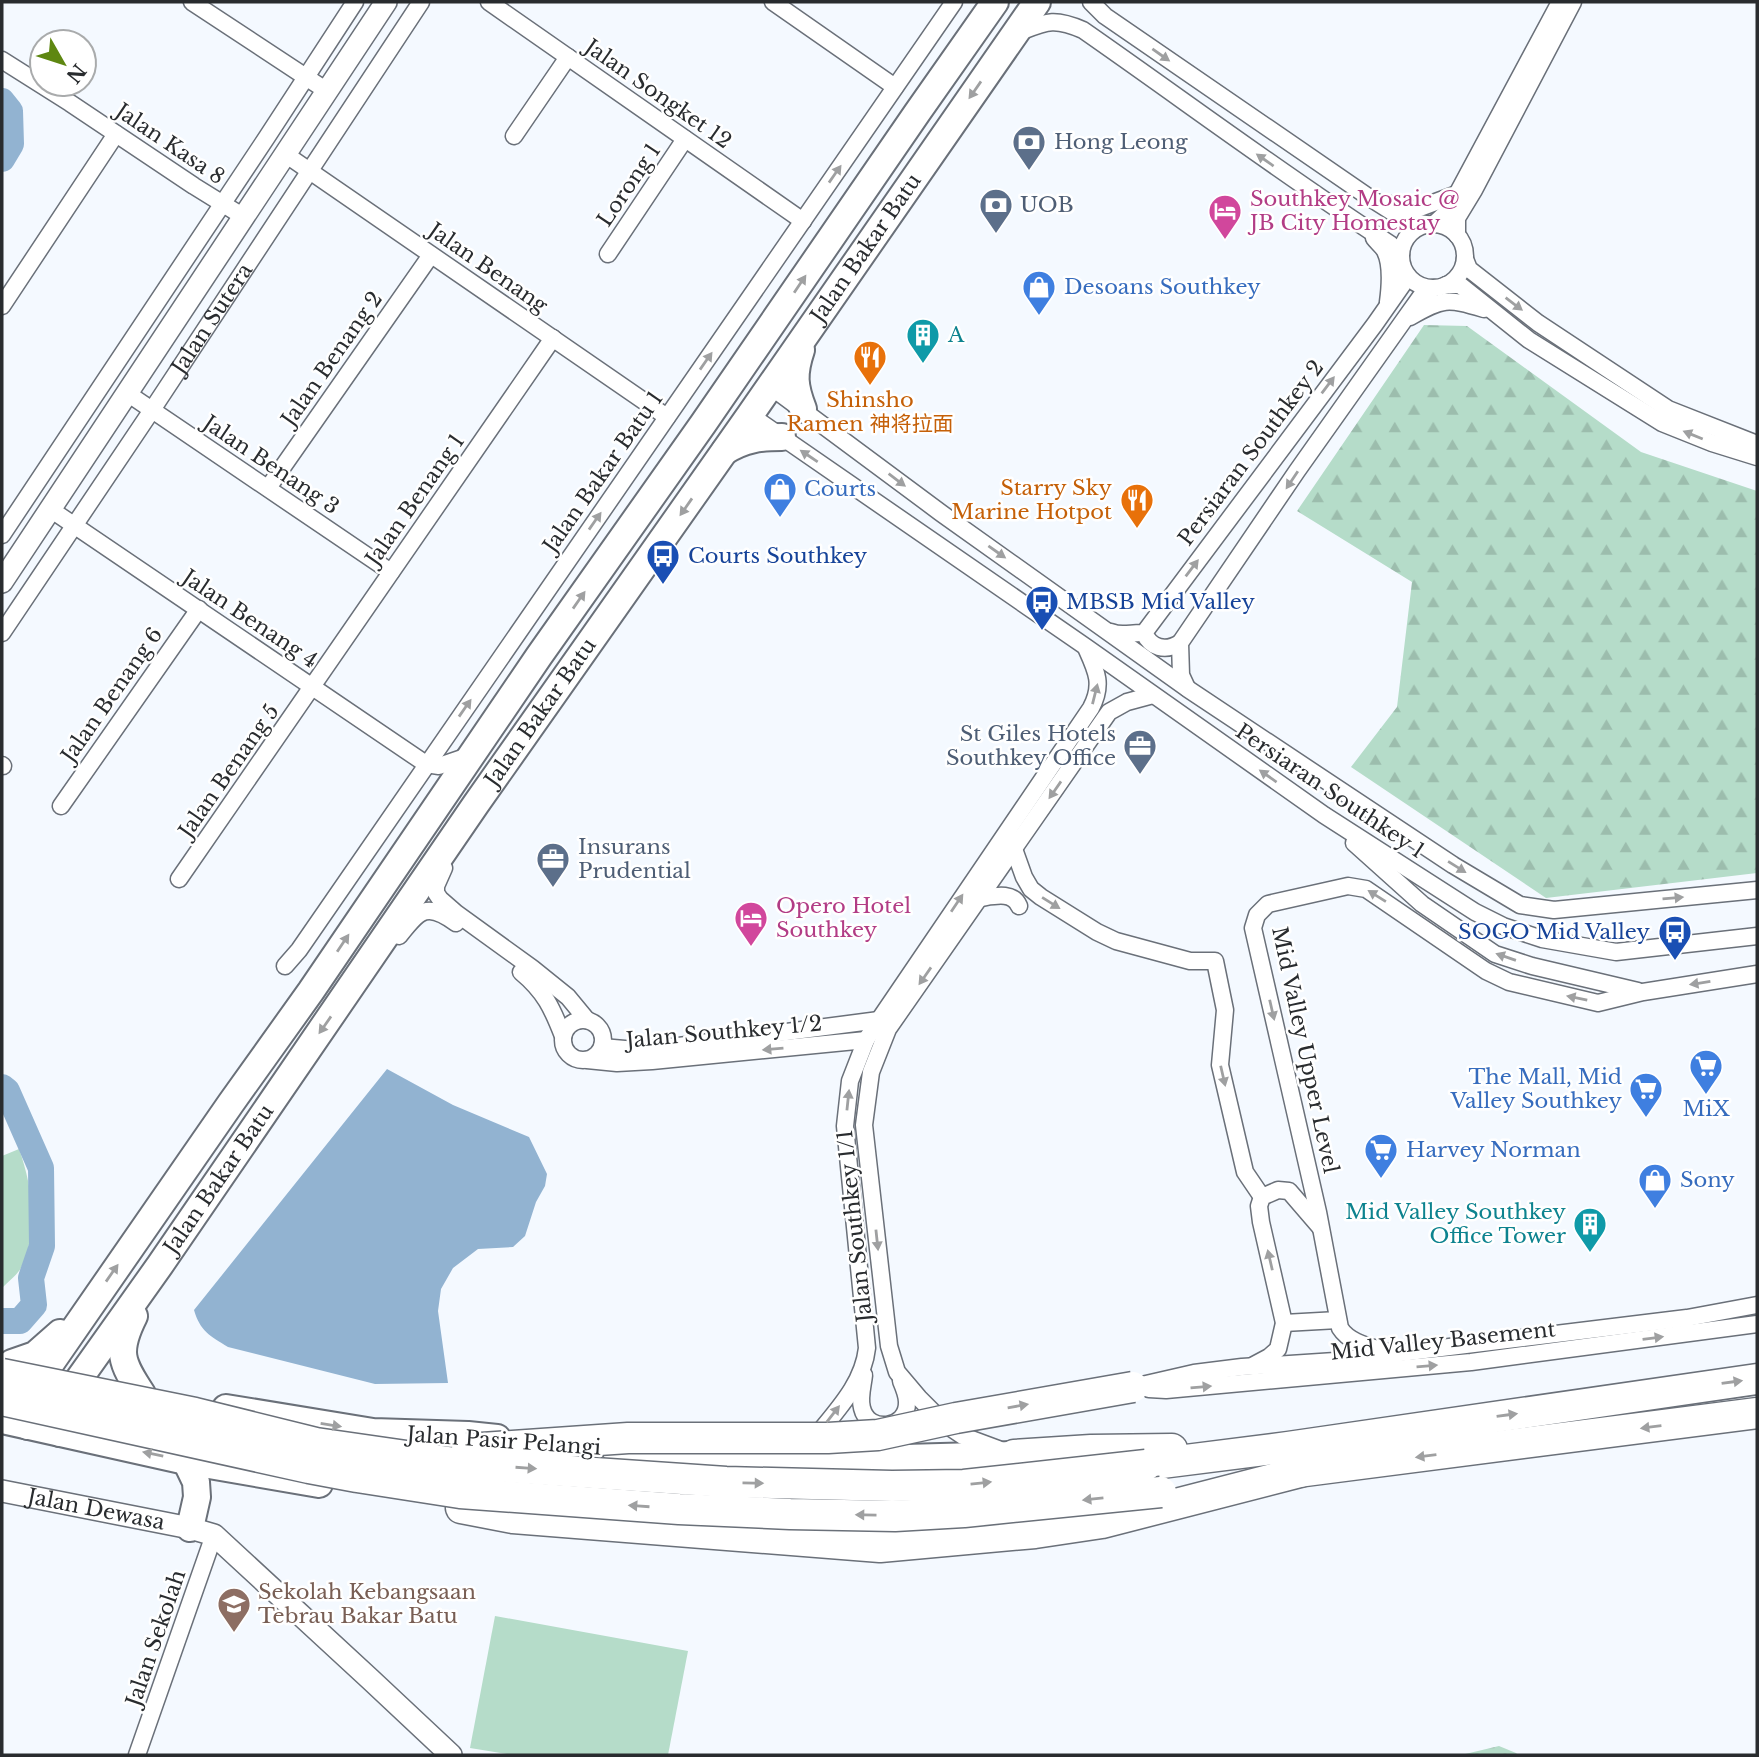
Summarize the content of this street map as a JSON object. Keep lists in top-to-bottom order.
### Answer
{
  "streets": {
    "main road": ["Jalan Bakar Batu", "Jalan Pasir Pelangi"],
    "street": [
      "Jalan Songket 12",
      "Jalan Kasa 8",
      "Lorong 1",
      "Jalan Benang",
      "Jalan Sutera",
      "Jalan Benang 2",
      "Persiaran Southkey 2",
      "Jalan Benang 3",
      "Jalan Bakar Batu 1",
      "Jalan Benang 1",
      "Jalan Benang 4",
      "Jalan Benang 6",
      "Jalan Benang 5",
      "Persiaran Southkey 1",
      "Jalan Southkey 1/2",
      "Mid Valley Upper Level",
      "Jalan Southkey 1/1",
      "Mid Valley Basement",
      "Jalan Dewasa",
      "Jalan Sekolah"
    ]
  },
  "crossings": [
    ["Jalan Songket 12", "Lorong 1"],
    ["Jalan Songket 12", "Jalan Bakar Batu 1"],
    ["Jalan Kasa 8", "Jalan Sutera"],
    ["Jalan Bakar Batu", "Persiaran Southkey 1"],
    ["Jalan Bakar Batu", "Jalan Pasir Pelangi"],
    ["Jalan Benang", "Jalan Sutera"],
    ["Jalan Benang", "Jalan Benang 2"],
    ["Jalan Benang", "Jalan Bakar Batu 1"],
    ["Jalan Benang", "Jalan Benang 1"],
    ["Jalan Sutera", "Jalan Benang 3"],
    ["Jalan Sutera", "Jalan Benang 4"],
    ["Jalan Benang 2", "Jalan Benang 3"],
    ["Jalan Benang 3", "Jalan Benang 1"],
    ["Jalan Bakar Batu 1", "Jalan Benang 4"],
    ["Jalan Benang 1", "Jalan Benang 4"],
    ["Jalan Benang 1", "Jalan Benang 5"],
    ["Jalan Benang 4", "Jalan Benang 6"],
    ["Jalan Benang 4", "Jalan Benang 5"],
    ["Persiaran Southkey 1", "Jalan Southkey 1/1"],
    ["Jalan Southkey 1/2", "Jalan Southkey 1/1"],
    ["Jalan Southkey 1/1", "Jalan Pasir Pelangi"],
    ["Jalan Dewasa", "Jalan Sekolah"]
  ],
  "one_way": ["Jalan Bakar Batu 1"],
  "places": {
    "bank": ["Hong Leong", "UOB"],
    "hotel": ["Southkey Mosaic @ JB City Homestay", "Opero Hotel Southkey"],
    "shop": ["Desoans Southkey", "Courts", "Sony"],
    "building": ["A", "Mid Valley Southkey Office Tower"],
    "restaurant": ["Shinsho Ramen 神将拉面", "Starry Sky Marine Hotpot"],
    "bus stop": ["Courts Southkey", "MBSB Mid Valley", "SOGO Mid Valley"],
    "office": ["St Giles Hotels Southkey Office", "Insurans Prudential"],
    "supermarket": ["MiX", "The Mall, Mid Valley Southkey", "Harvey Norman"],
    "school or university": ["Sekolah Kebangsaan Tebrau Bakar Batu"]
  },
  "north": "bottom right"
}
